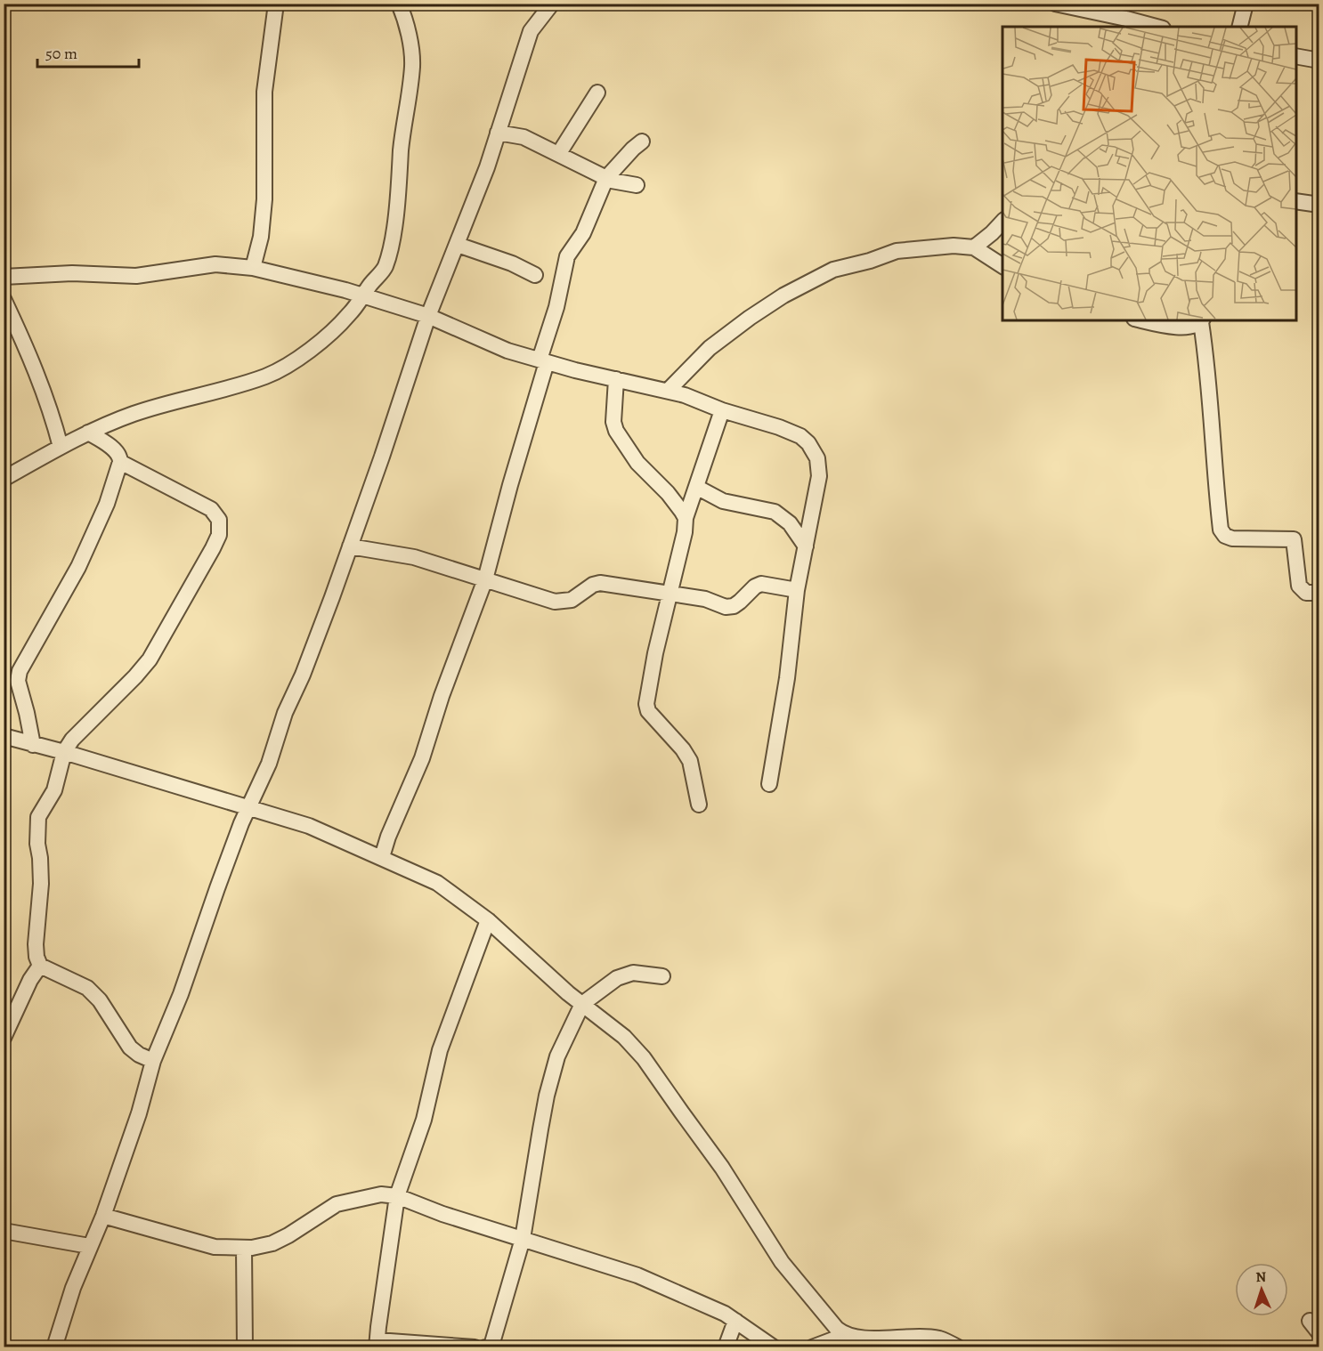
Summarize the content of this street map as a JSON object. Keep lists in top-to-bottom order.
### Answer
{
  "scale_bar": "50 m",
  "north": "top"
}
